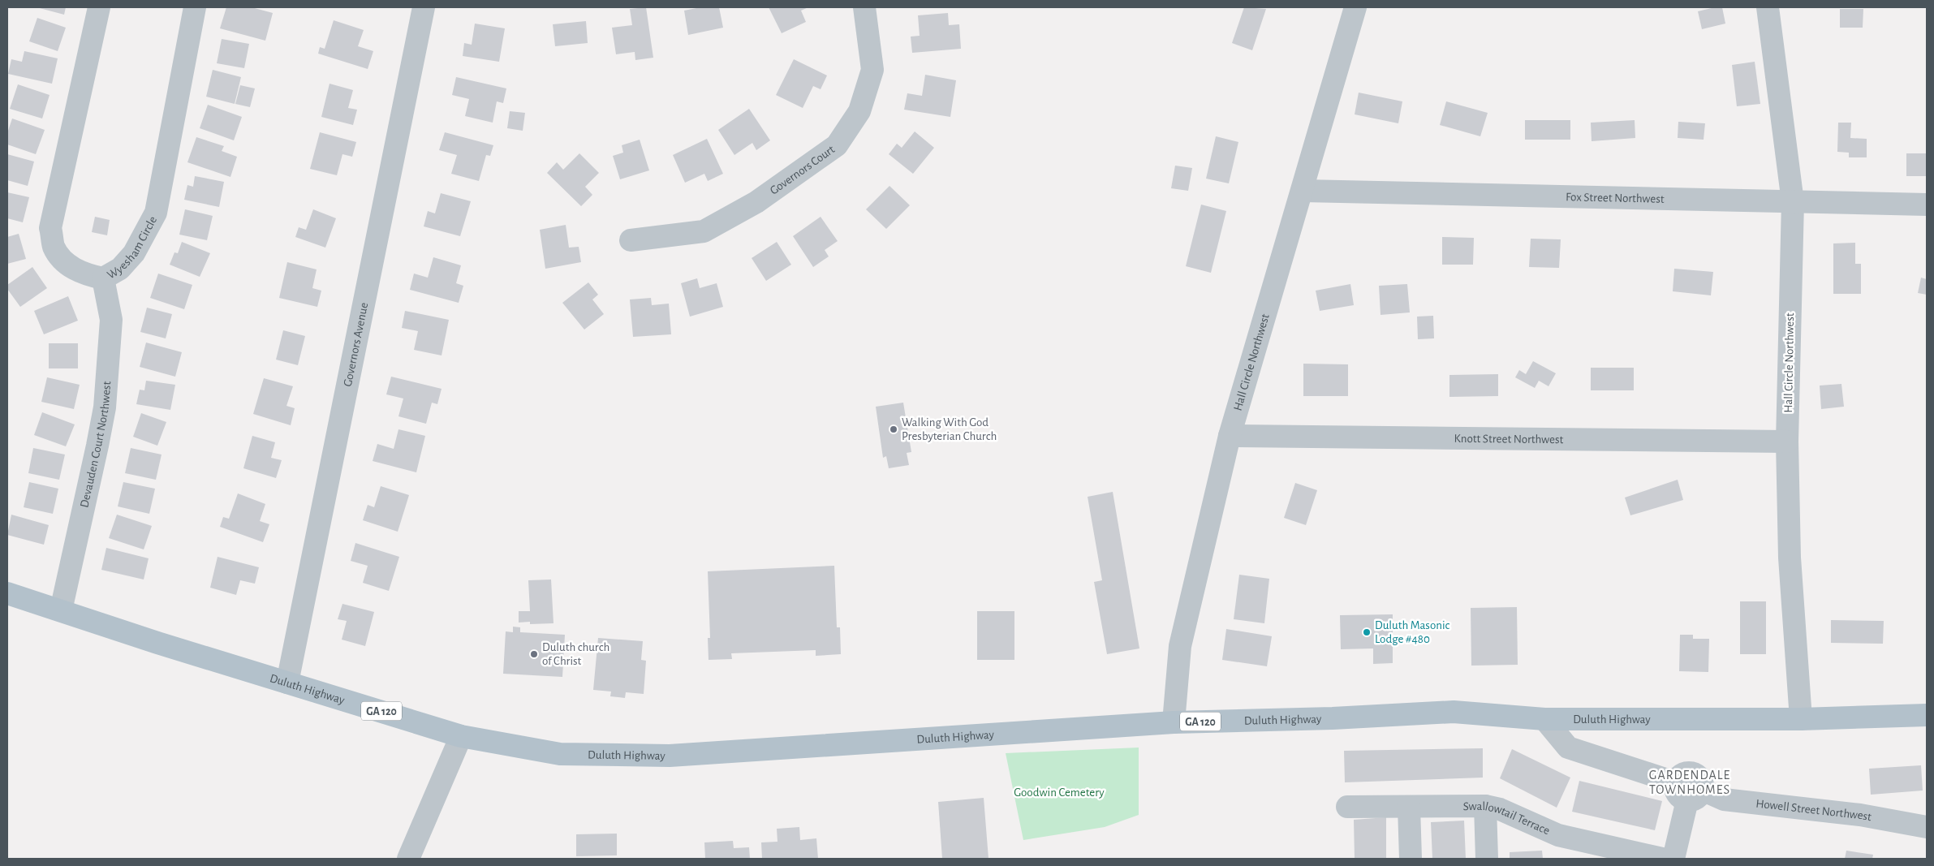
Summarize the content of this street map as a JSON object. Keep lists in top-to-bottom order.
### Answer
{
  "streets": {
    "main road": ["Duluth Highway", "GA 120"],
    "street": [
      "Governors Court",
      "Fox Street Northwest",
      "Wyesham Circle",
      "Governors Avenue",
      "Hall Circle Northwest",
      "Knott Street Northwest",
      "Devauden Court Northwest",
      "Howell Street Northwest",
      "Swallowtail Terrace"
    ]
  },
  "crossings": [
    ["Fox Street Northwest", "Hall Circle Northwest"],
    ["Wyesham Circle", "Devauden Court Northwest"],
    ["Governors Avenue", "Duluth Highway"],
    ["Hall Circle Northwest", "Knott Street Northwest"],
    ["Hall Circle Northwest", "Duluth Highway"],
    ["Devauden Court Northwest", "Duluth Highway"],
    ["Duluth Highway", "Howell Street Northwest"]
  ],
  "districts": ["GARDENDALE TOWNHOMES"],
  "parks": ["Goodwin Cemetery"],
  "places": ["Walking With God Presbyterian Church", "Duluth Masonic Lodge #480", "Duluth church of Christ"]
}
